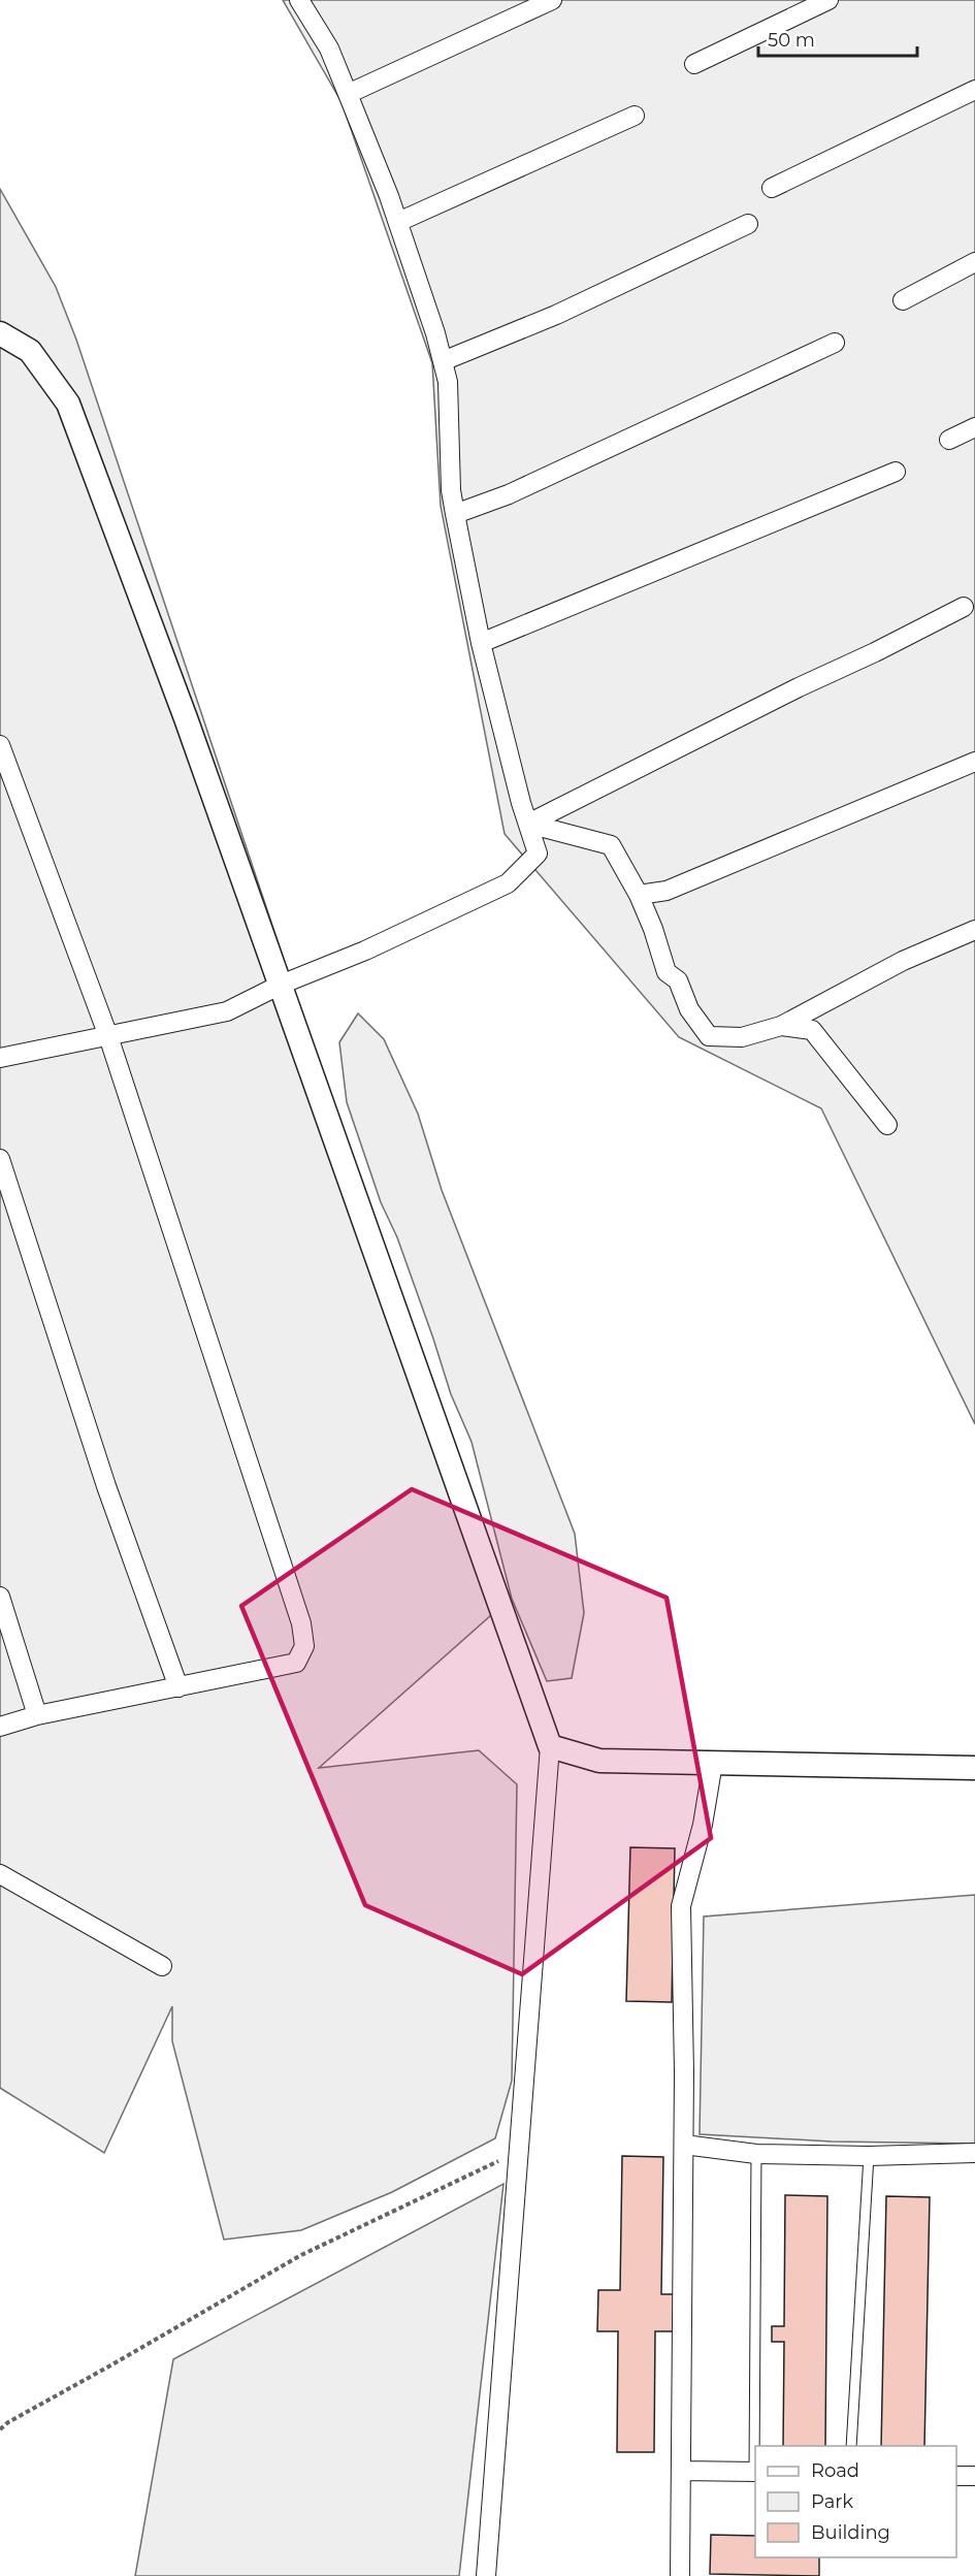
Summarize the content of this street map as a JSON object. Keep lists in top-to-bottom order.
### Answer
{
  "legend": ["Road", "Park", "Building"],
  "scale_bar": "50 m"
}
